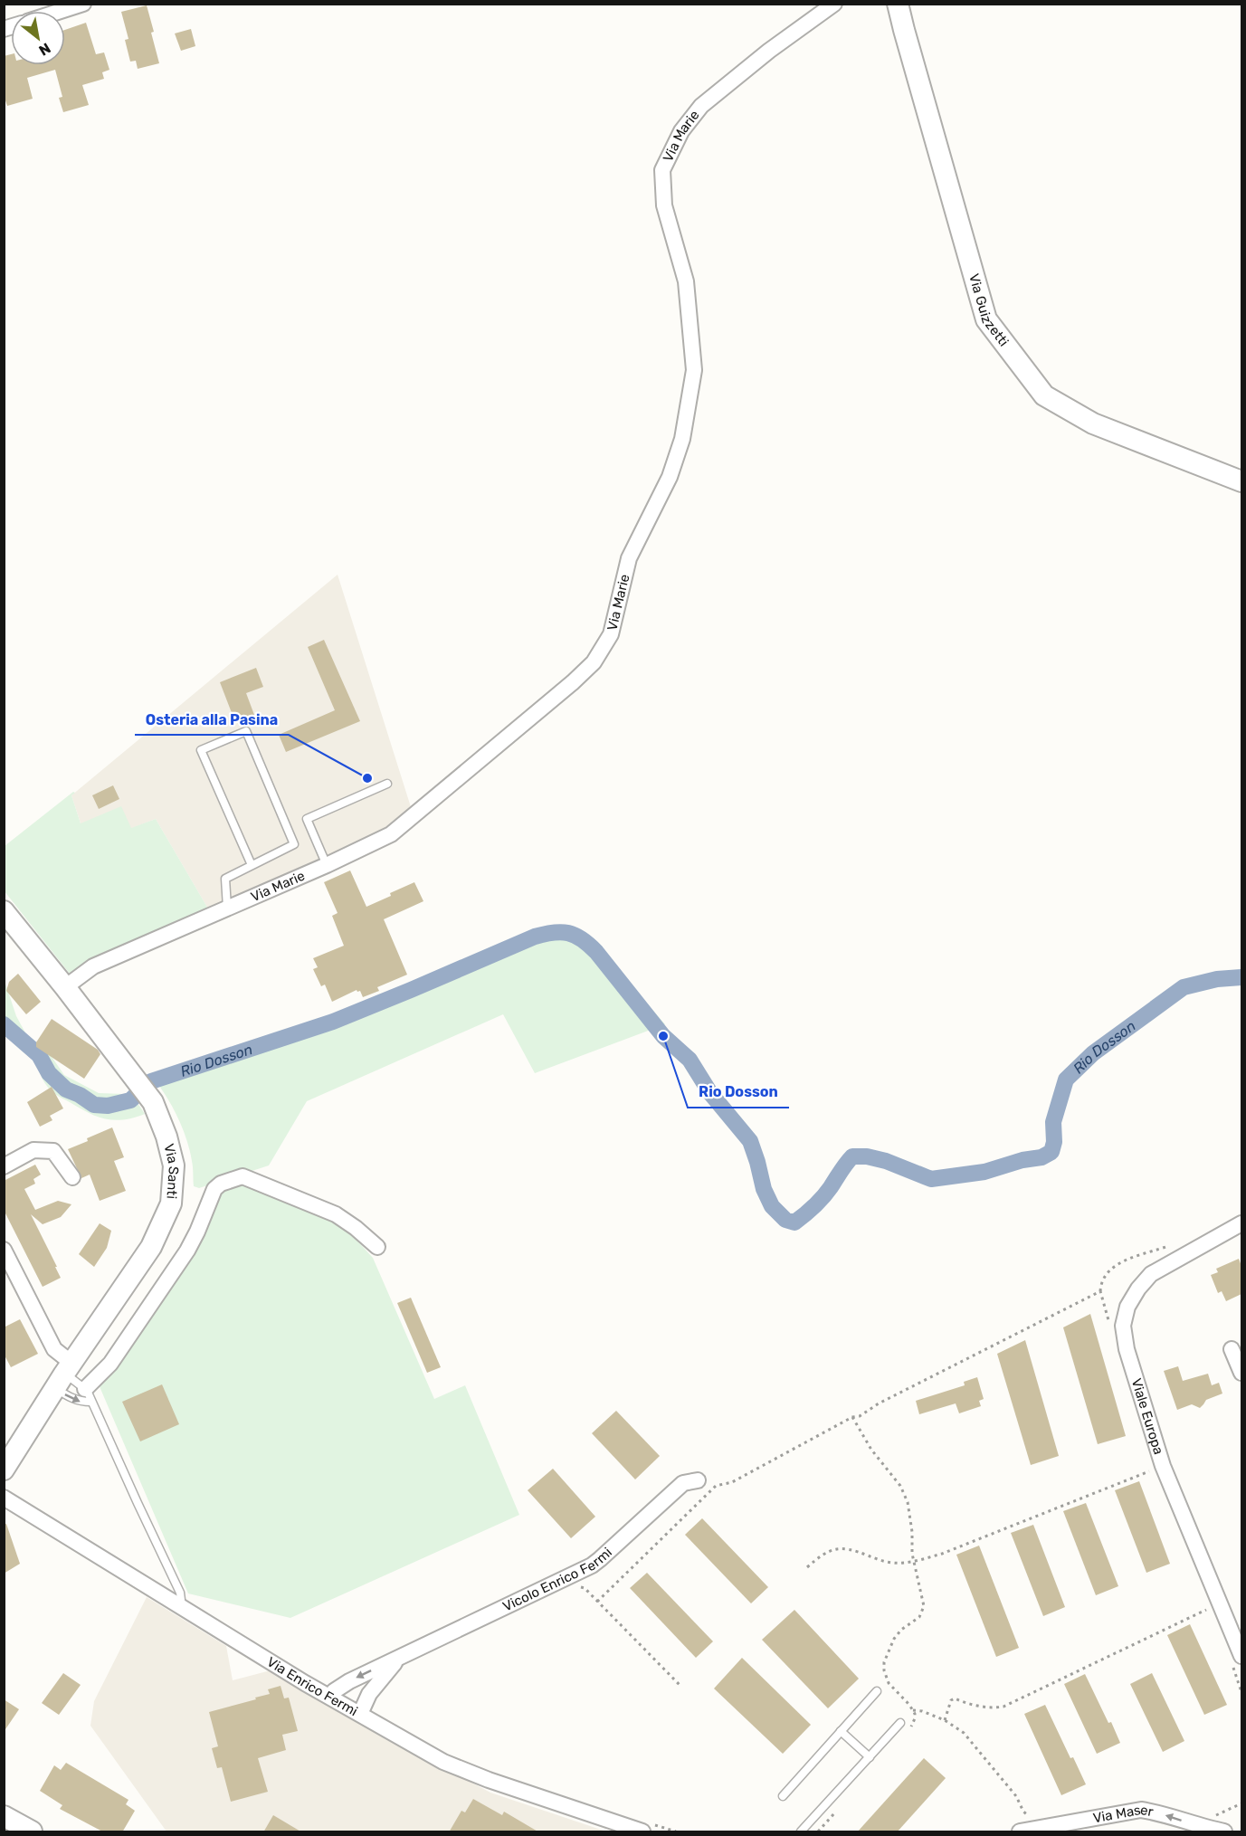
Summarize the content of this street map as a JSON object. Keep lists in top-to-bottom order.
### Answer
{
  "streets": {
    "street": [
      "Via Marie",
      "Via Guizzetti",
      "Via Santi",
      "Viale Europa",
      "Vicolo Enrico Fermi",
      "Via Enrico Fermi",
      "Via Maser"
    ]
  },
  "crossings": [
    ["Via Marie", "Via Santi"],
    ["Vicolo Enrico Fermi", "Via Enrico Fermi"]
  ],
  "one_way": ["Via Maser"],
  "water": ["Rio Dosson"],
  "places": ["Osteria alla Pasina", "Rio Dosson"],
  "north": "bottom right"
}
